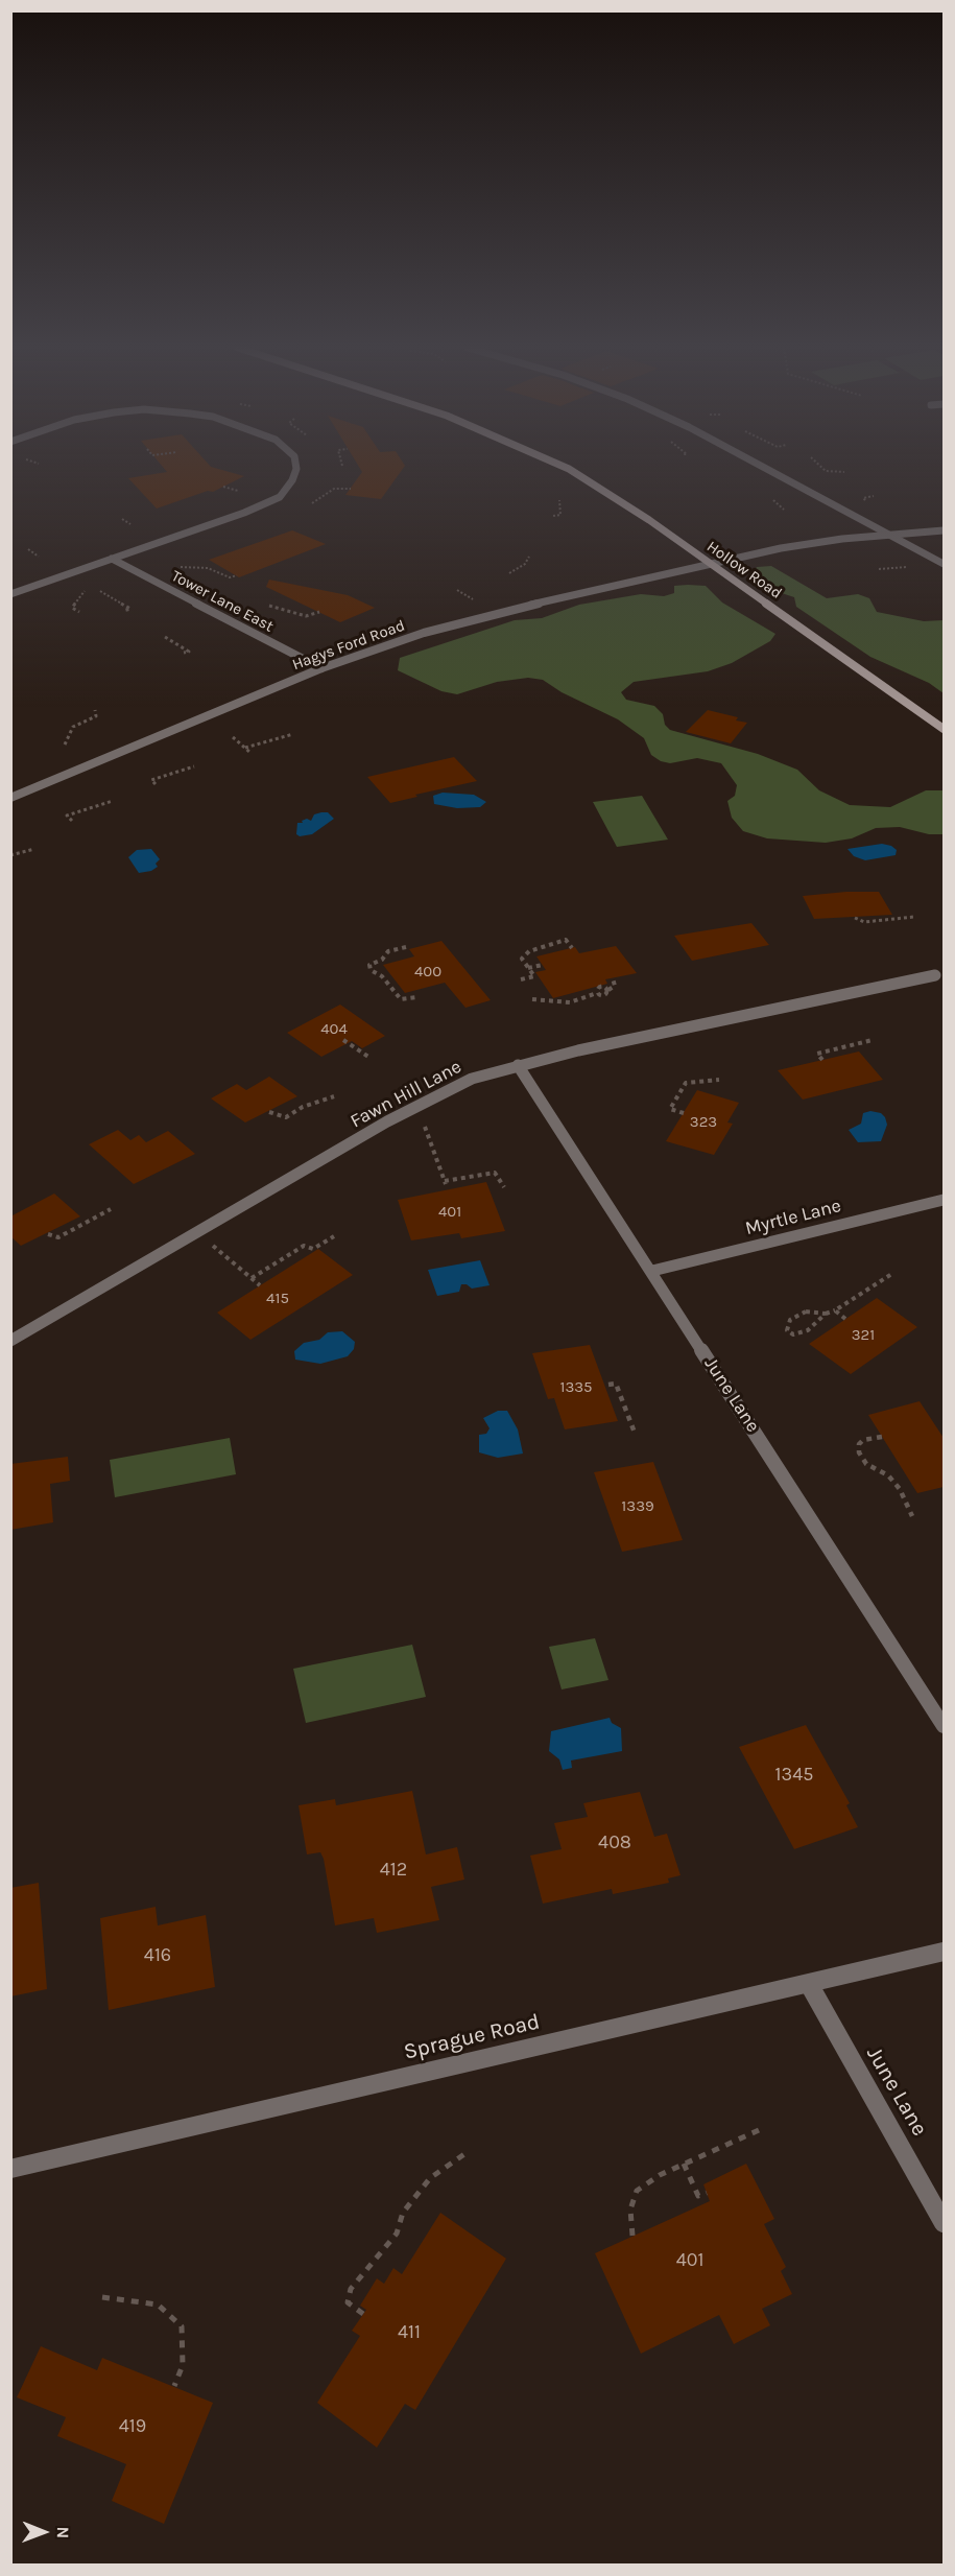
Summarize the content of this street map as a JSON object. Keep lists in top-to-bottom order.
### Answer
{
  "streets": {
    "main road": ["Hollow Road"],
    "street": [
      "Tower Lane East",
      "Hagys Ford Road",
      "Fawn Hill Lane",
      "Myrtle Lane",
      "June Lane",
      "Sprague Road"
    ]
  },
  "crossings": [
    ["Hollow Road", "Hagys Ford Road"],
    ["Tower Lane East", "Hagys Ford Road"],
    ["Fawn Hill Lane", "June Lane"],
    ["Myrtle Lane", "June Lane"],
    ["June Lane", "Sprague Road"]
  ],
  "house_numbers": [
    "400",
    "404",
    "323",
    "401",
    "415",
    "321",
    "1335",
    "1339",
    "1345",
    "408",
    "412",
    "416",
    "401",
    "411",
    "419"
  ],
  "north": "right"
}
